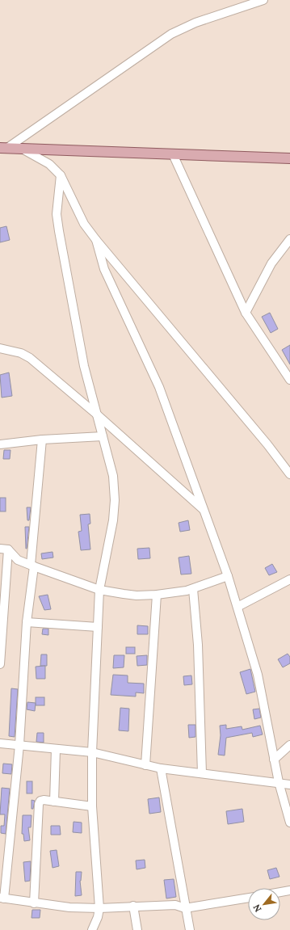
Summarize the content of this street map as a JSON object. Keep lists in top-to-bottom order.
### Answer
{
  "north": "bottom left"
}
